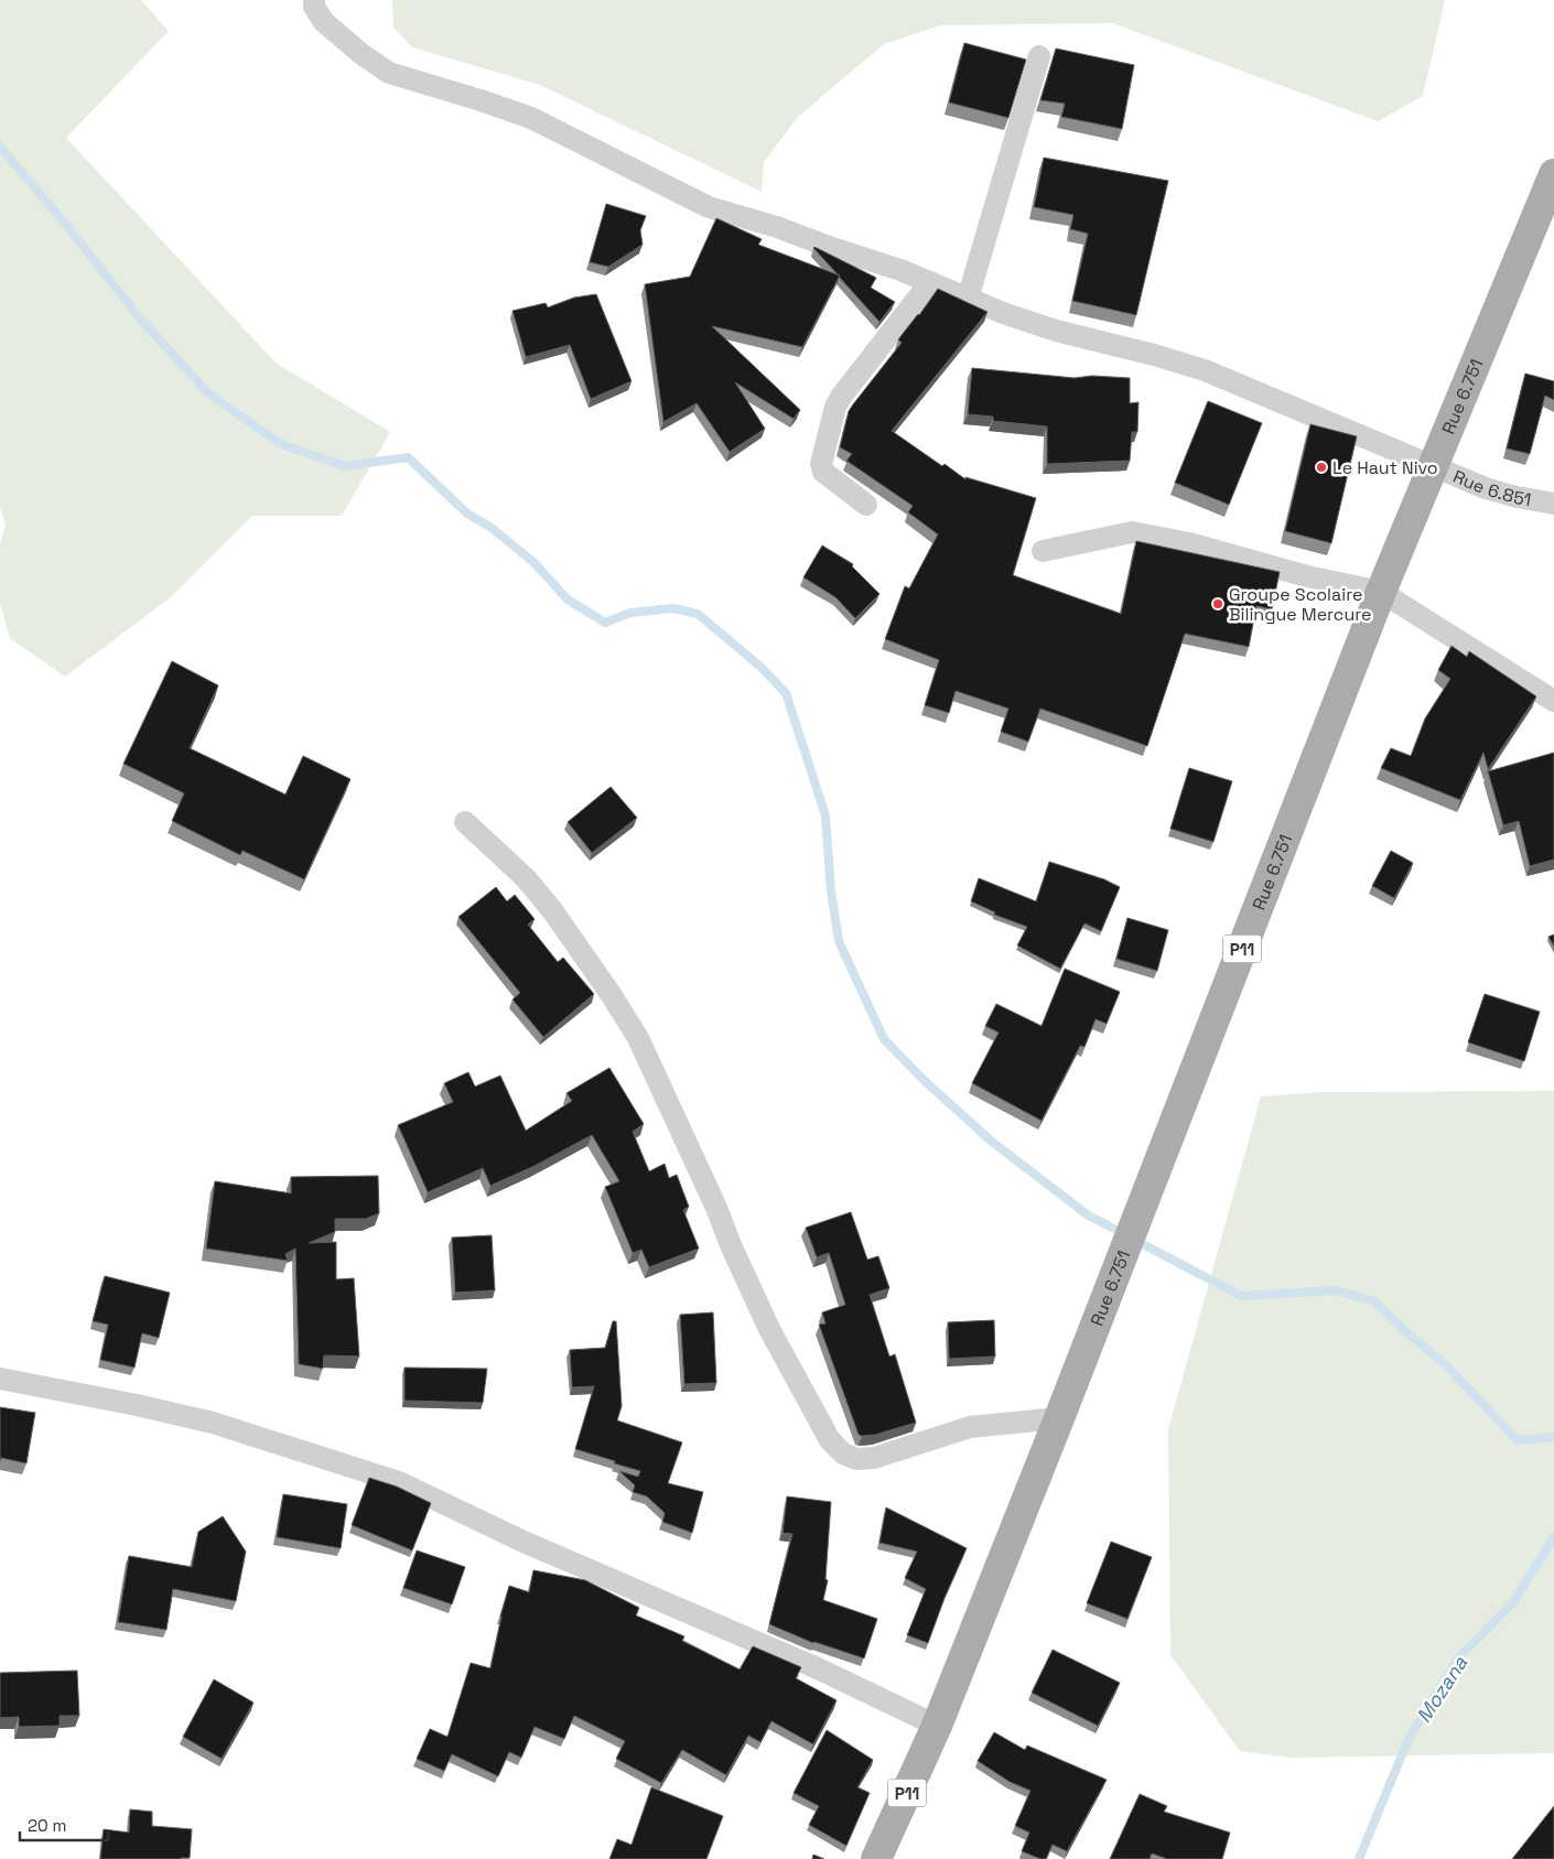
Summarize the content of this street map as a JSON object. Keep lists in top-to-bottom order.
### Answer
{
  "streets": {
    "main road": ["Rue 6.751", "P11"],
    "street": ["Rue 6.851"]
  },
  "crossings": [
    ["Rue 6.751", "Rue 6.851"],
    ["Rue 6.751", "P11"]
  ],
  "water": ["Mozana"],
  "places": ["Le Haut Nivo", "Groupe Scolaire Bilingue Mercure"],
  "scale_bar": "20 m"
}
